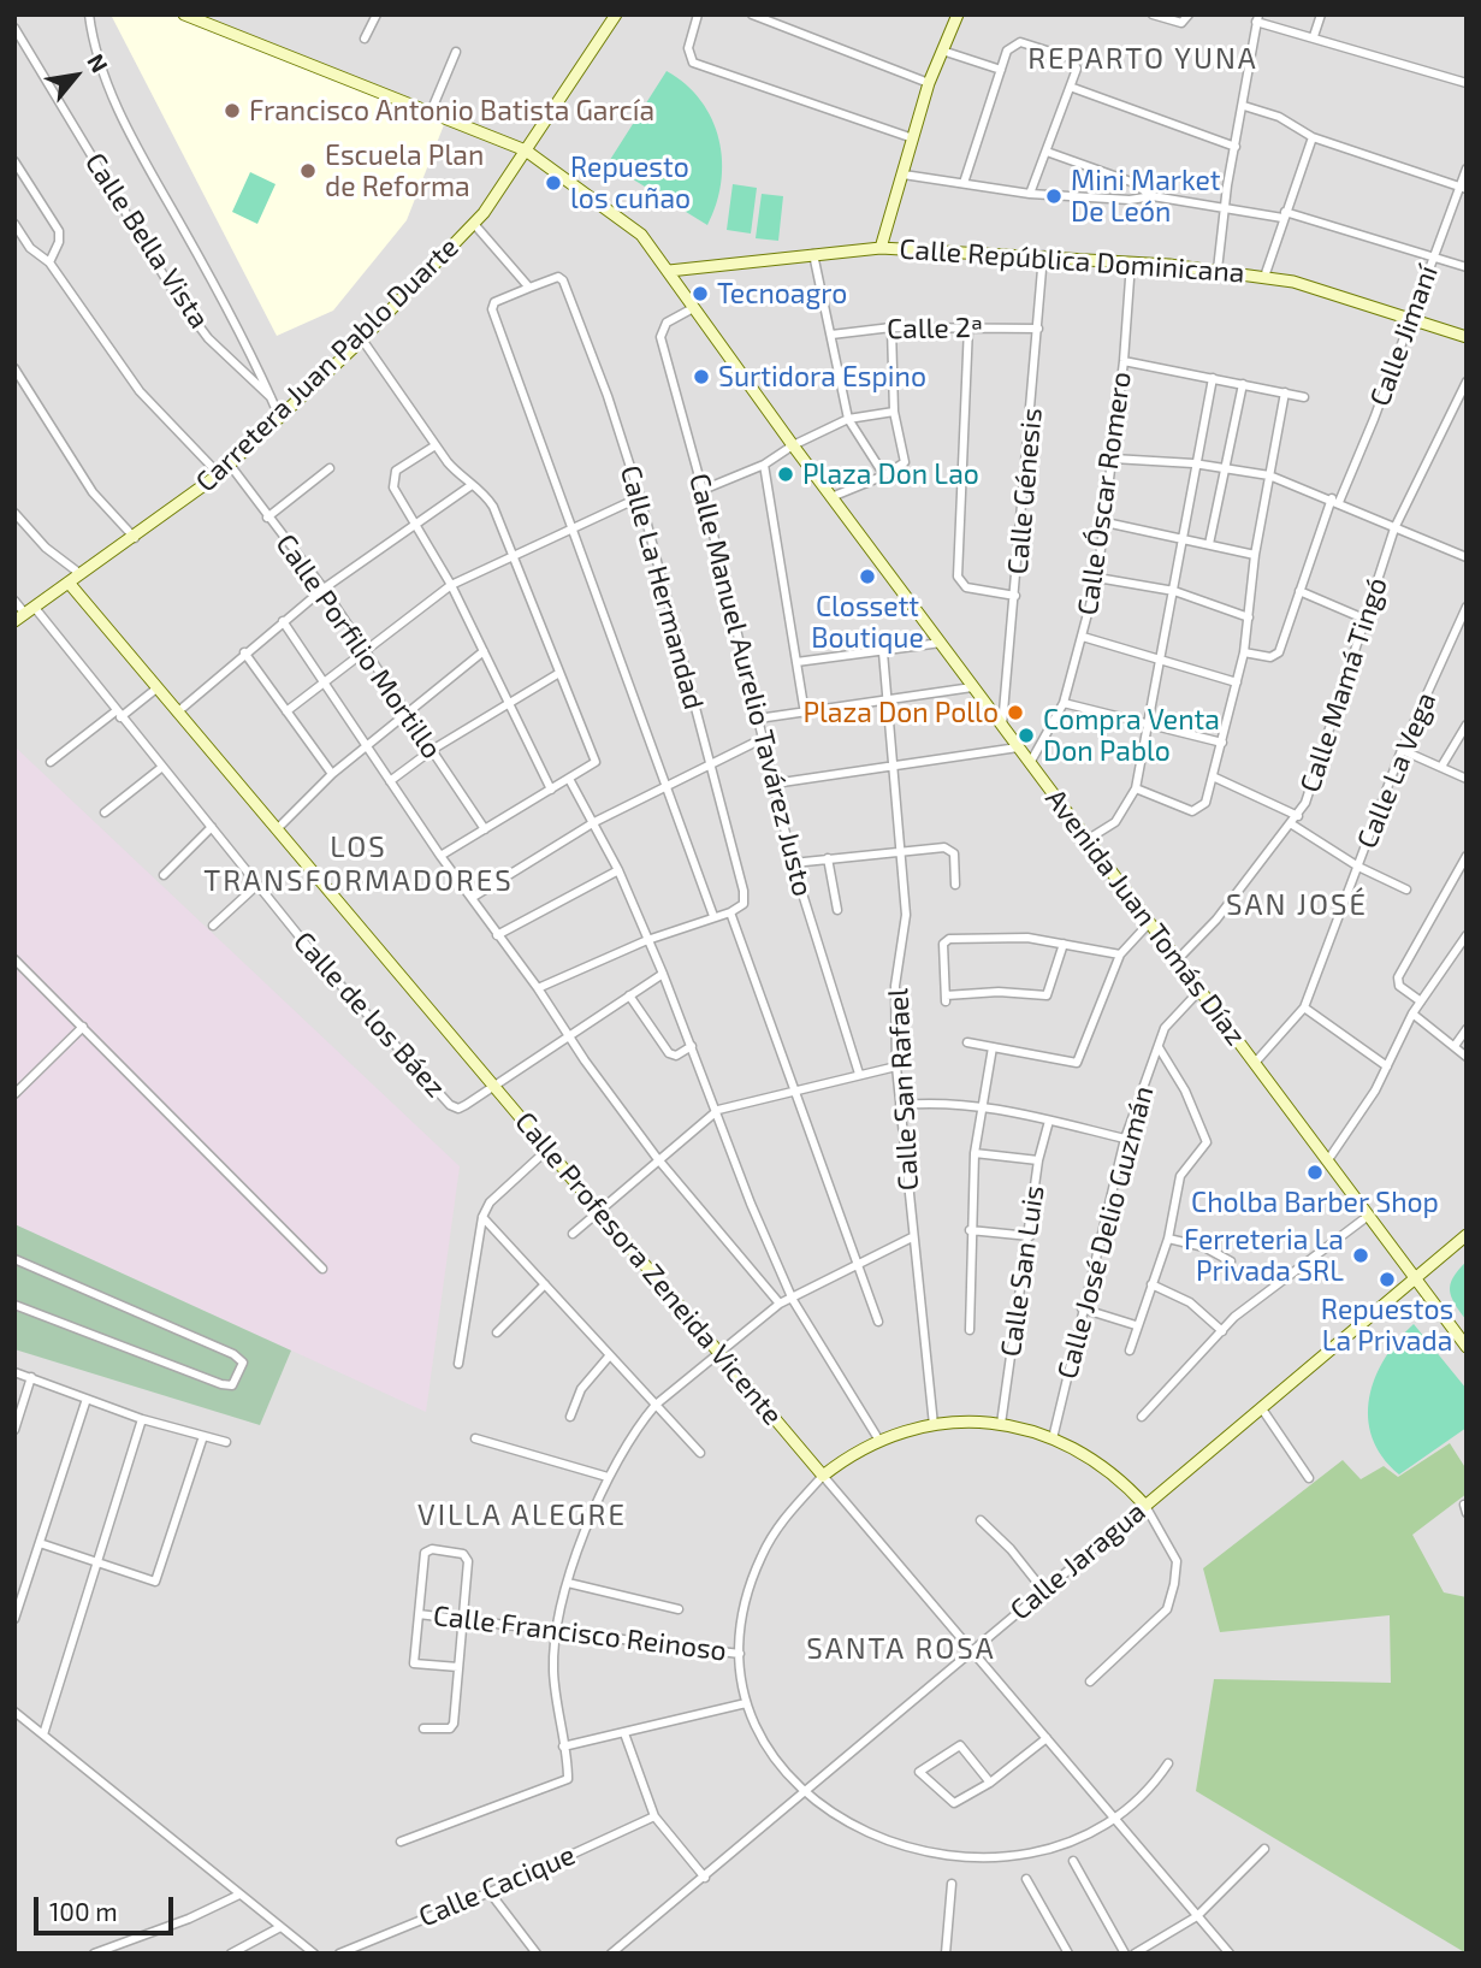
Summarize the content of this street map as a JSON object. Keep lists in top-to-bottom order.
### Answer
{
  "streets": {
    "street": [
      "Calle Bella Vista",
      "Calle República Dominicana",
      "Calle 2ª",
      "Calle Jimaní",
      "Carretera Juan Pablo Duarte",
      "Calle Génesis",
      "Calle Óscar Romero",
      "Calle La Hermandad",
      "Calle Porfilio Mortillo",
      "Calle Manuel Aurelio Tavárez Justo",
      "Calle Mamá Tingó",
      "Calle La Vega",
      "Avenida Juan Tomás Díaz",
      "Calle de los Báez",
      "Calle San Rafael",
      "Calle José Delio Guzmán",
      "Calle Profesora Zeneida Vicente",
      "Calle San Luis",
      "Calle Jaragua",
      "Calle Francisco Reinoso",
      "Calle Cacique"
    ]
  },
  "crossings": [
    ["Calle República Dominicana", "Calle Jimaní"],
    ["Calle República Dominicana", "Calle Génesis"],
    ["Calle República Dominicana", "Calle Óscar Romero"],
    ["Calle República Dominicana", "Avenida Juan Tomás Díaz"],
    ["Calle 2ª", "Calle Génesis"],
    ["Carretera Juan Pablo Duarte", "Calle Porfilio Mortillo"],
    ["Carretera Juan Pablo Duarte", "Avenida Juan Tomás Díaz"],
    ["Carretera Juan Pablo Duarte", "Calle de los Báez"],
    ["Carretera Juan Pablo Duarte", "Calle Profesora Zeneida Vicente"],
    ["Calle Génesis", "Avenida Juan Tomás Díaz"],
    ["Calle Óscar Romero", "Avenida Juan Tomás Díaz"],
    ["Calle Manuel Aurelio Tavárez Justo", "Avenida Juan Tomás Díaz"],
    ["Calle Mamá Tingó", "Avenida Juan Tomás Díaz"],
    ["Calle La Vega", "Avenida Juan Tomás Díaz"],
    ["Avenida Juan Tomás Díaz", "Calle José Delio Guzmán"],
    ["Avenida Juan Tomás Díaz", "Calle Jaragua"],
    ["Calle de los Báez", "Calle Profesora Zeneida Vicente"],
    ["Calle Profesora Zeneida Vicente", "Calle Jaragua"]
  ],
  "districts": [
    "REPARTO YUNA",
    "LOS TRANSFORMADORES",
    "SAN JOSÉ",
    "VILLA ALEGRE",
    "SANTA ROSA"
  ],
  "places": [
    "Francisco Antonio Batista García",
    "Escuela Plan de Reforma",
    "Repuesto los cuñao",
    "Mini Market De León",
    "Tecnoagro",
    "Surtidora Espino",
    "Plaza Don Lao",
    "Clossett Boutique",
    "Plaza Don Pollo",
    "Compra Venta Don Pablo",
    "Cholba Barber Shop",
    "Ferreteria La Privada SRL",
    "Repuestos La Privada"
  ],
  "scale_bar": "100 m",
  "north": "top right"
}
